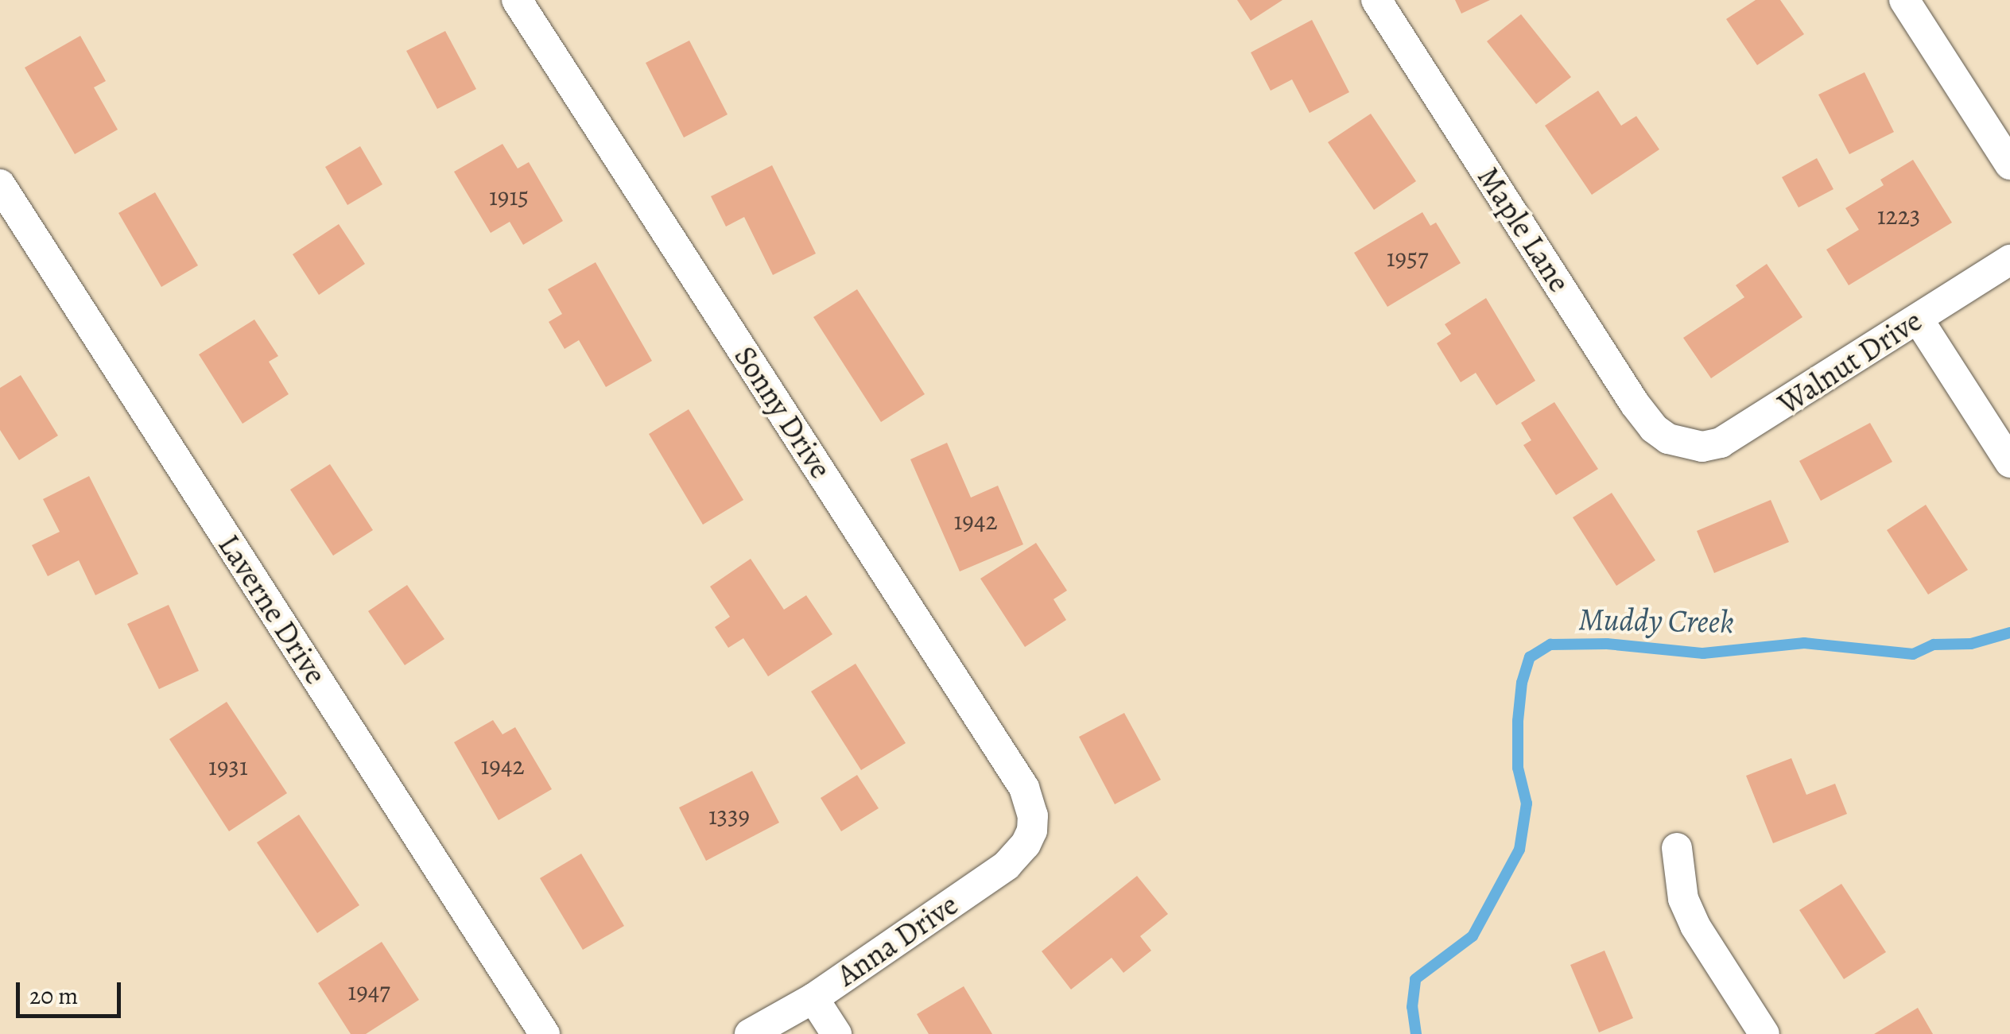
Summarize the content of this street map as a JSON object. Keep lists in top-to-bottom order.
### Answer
{
  "streets": {
    "street": [
      "Maple Lane",
      "Walnut Drive",
      "Sonny Drive",
      "Laverne Drive",
      "Anna Drive"
    ]
  },
  "crossings": [
    ["Maple Lane", "Walnut Drive"],
    ["Sonny Drive", "Anna Drive"]
  ],
  "water": ["Muddy Creek"],
  "house_numbers": [
    "1915",
    "1223",
    "1957",
    "1942",
    "1942",
    "1931",
    "1339",
    "1947"
  ],
  "scale_bar": "20 m"
}
